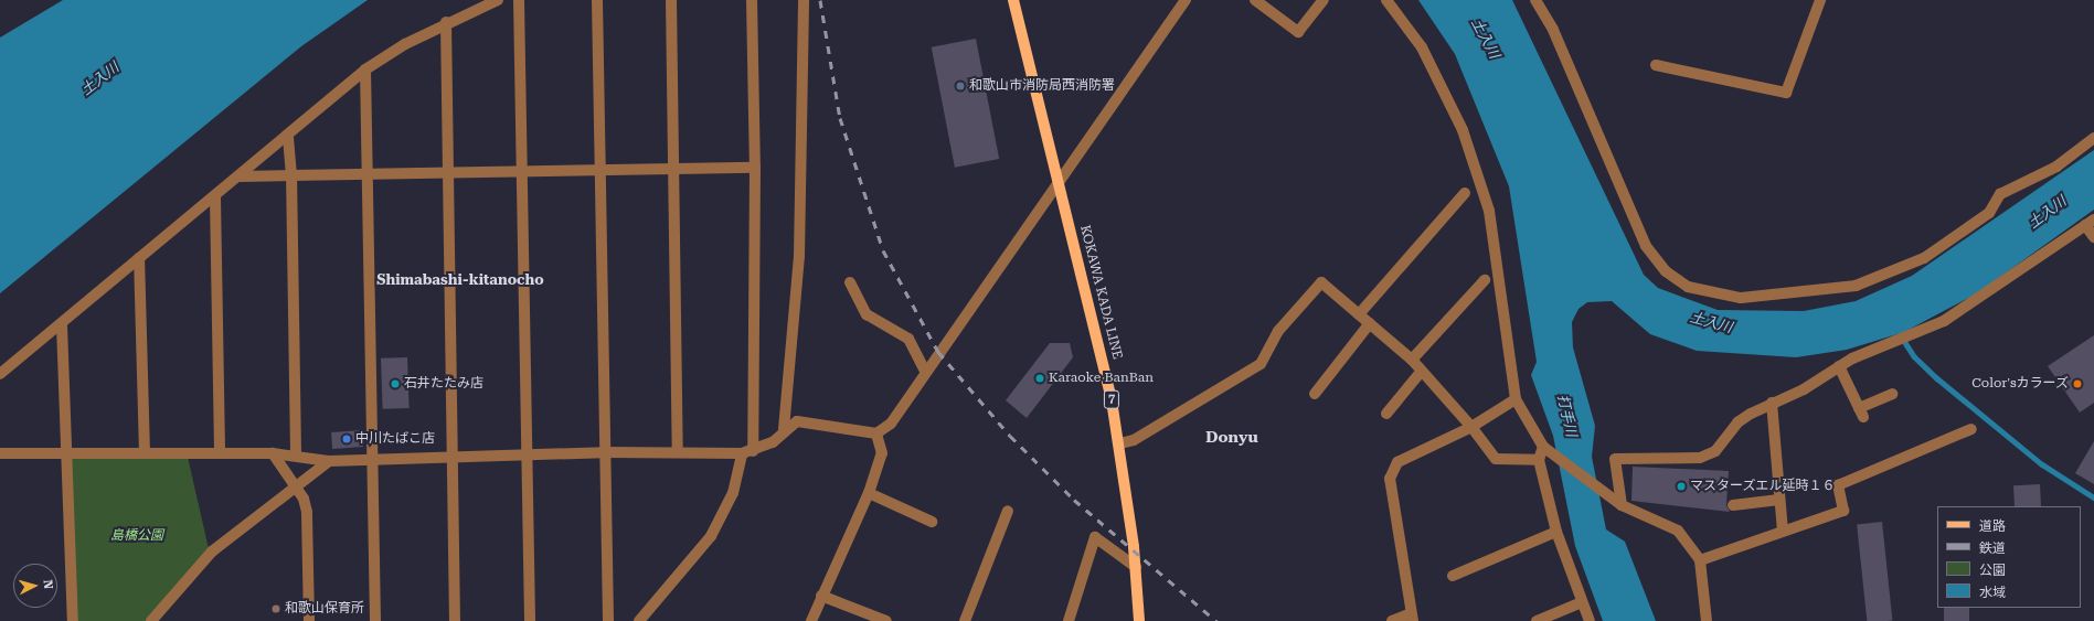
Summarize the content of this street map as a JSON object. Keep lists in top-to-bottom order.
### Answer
{
  "streets": {
    "main road": ["KOKAWA KADA LINE", "7"]
  },
  "districts": ["Shimabashi-kitanocho", "Donyu"],
  "water": ["土入川", "打手川"],
  "parks": ["島橋公園"],
  "places": [
    "和歌山市消防局西消防署",
    "Karaoke BanBan",
    "石井たたみ店",
    "Color'sカラーズ",
    "中川たばこ店",
    "マスターズエル延時１６",
    "和歌山保育所"
  ],
  "legend": [
    "道路",
    "鉄道",
    "公園",
    "水域"
  ],
  "north": "right"
}
